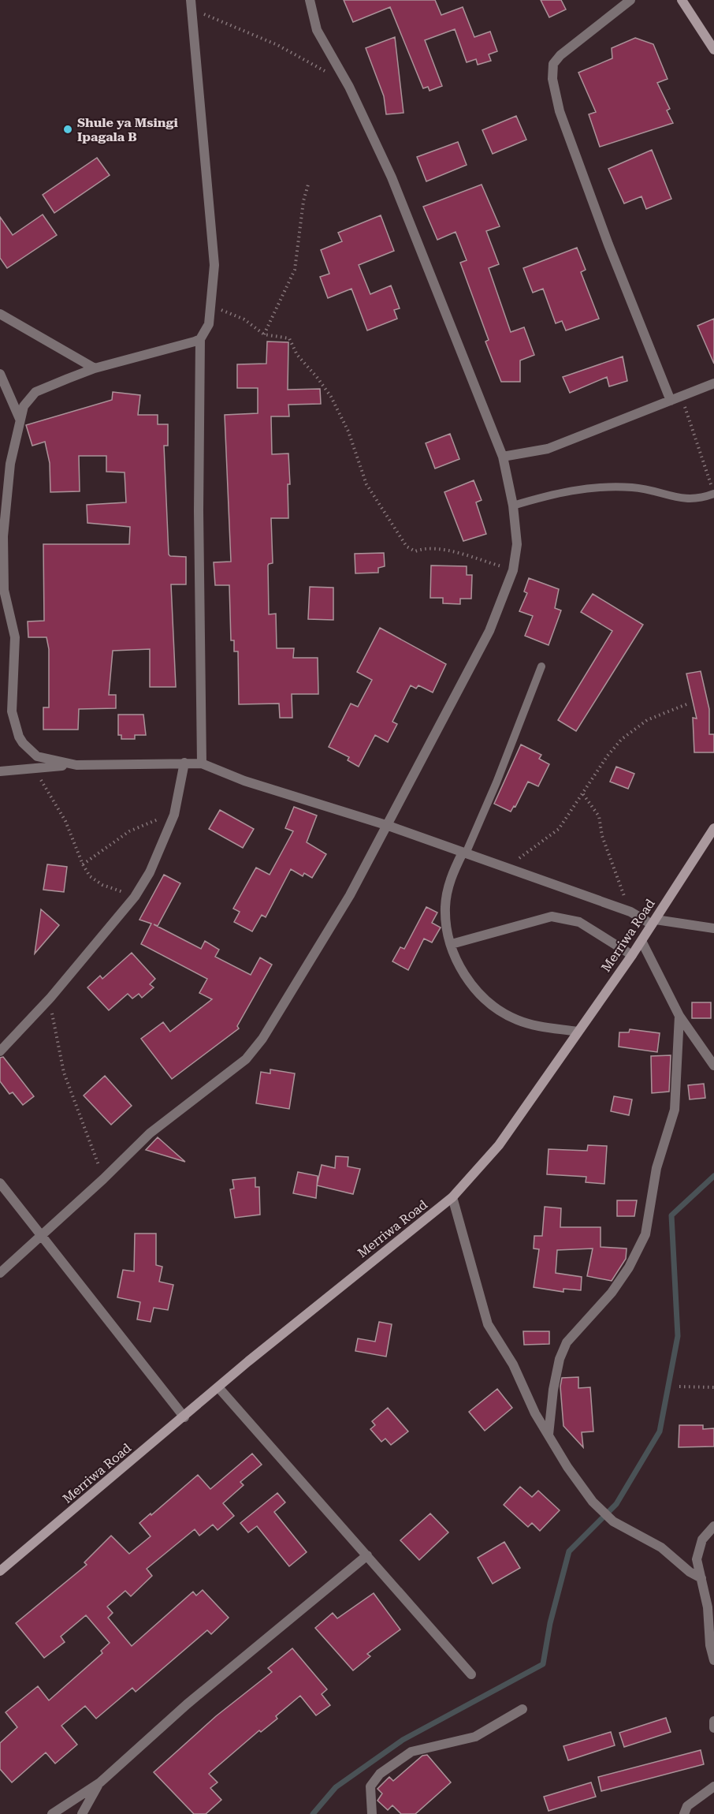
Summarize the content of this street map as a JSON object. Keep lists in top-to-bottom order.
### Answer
{
  "streets": {
    "street": ["Merriwa Road"]
  },
  "places": ["Shule ya Msingi Ipagala B"]
}
